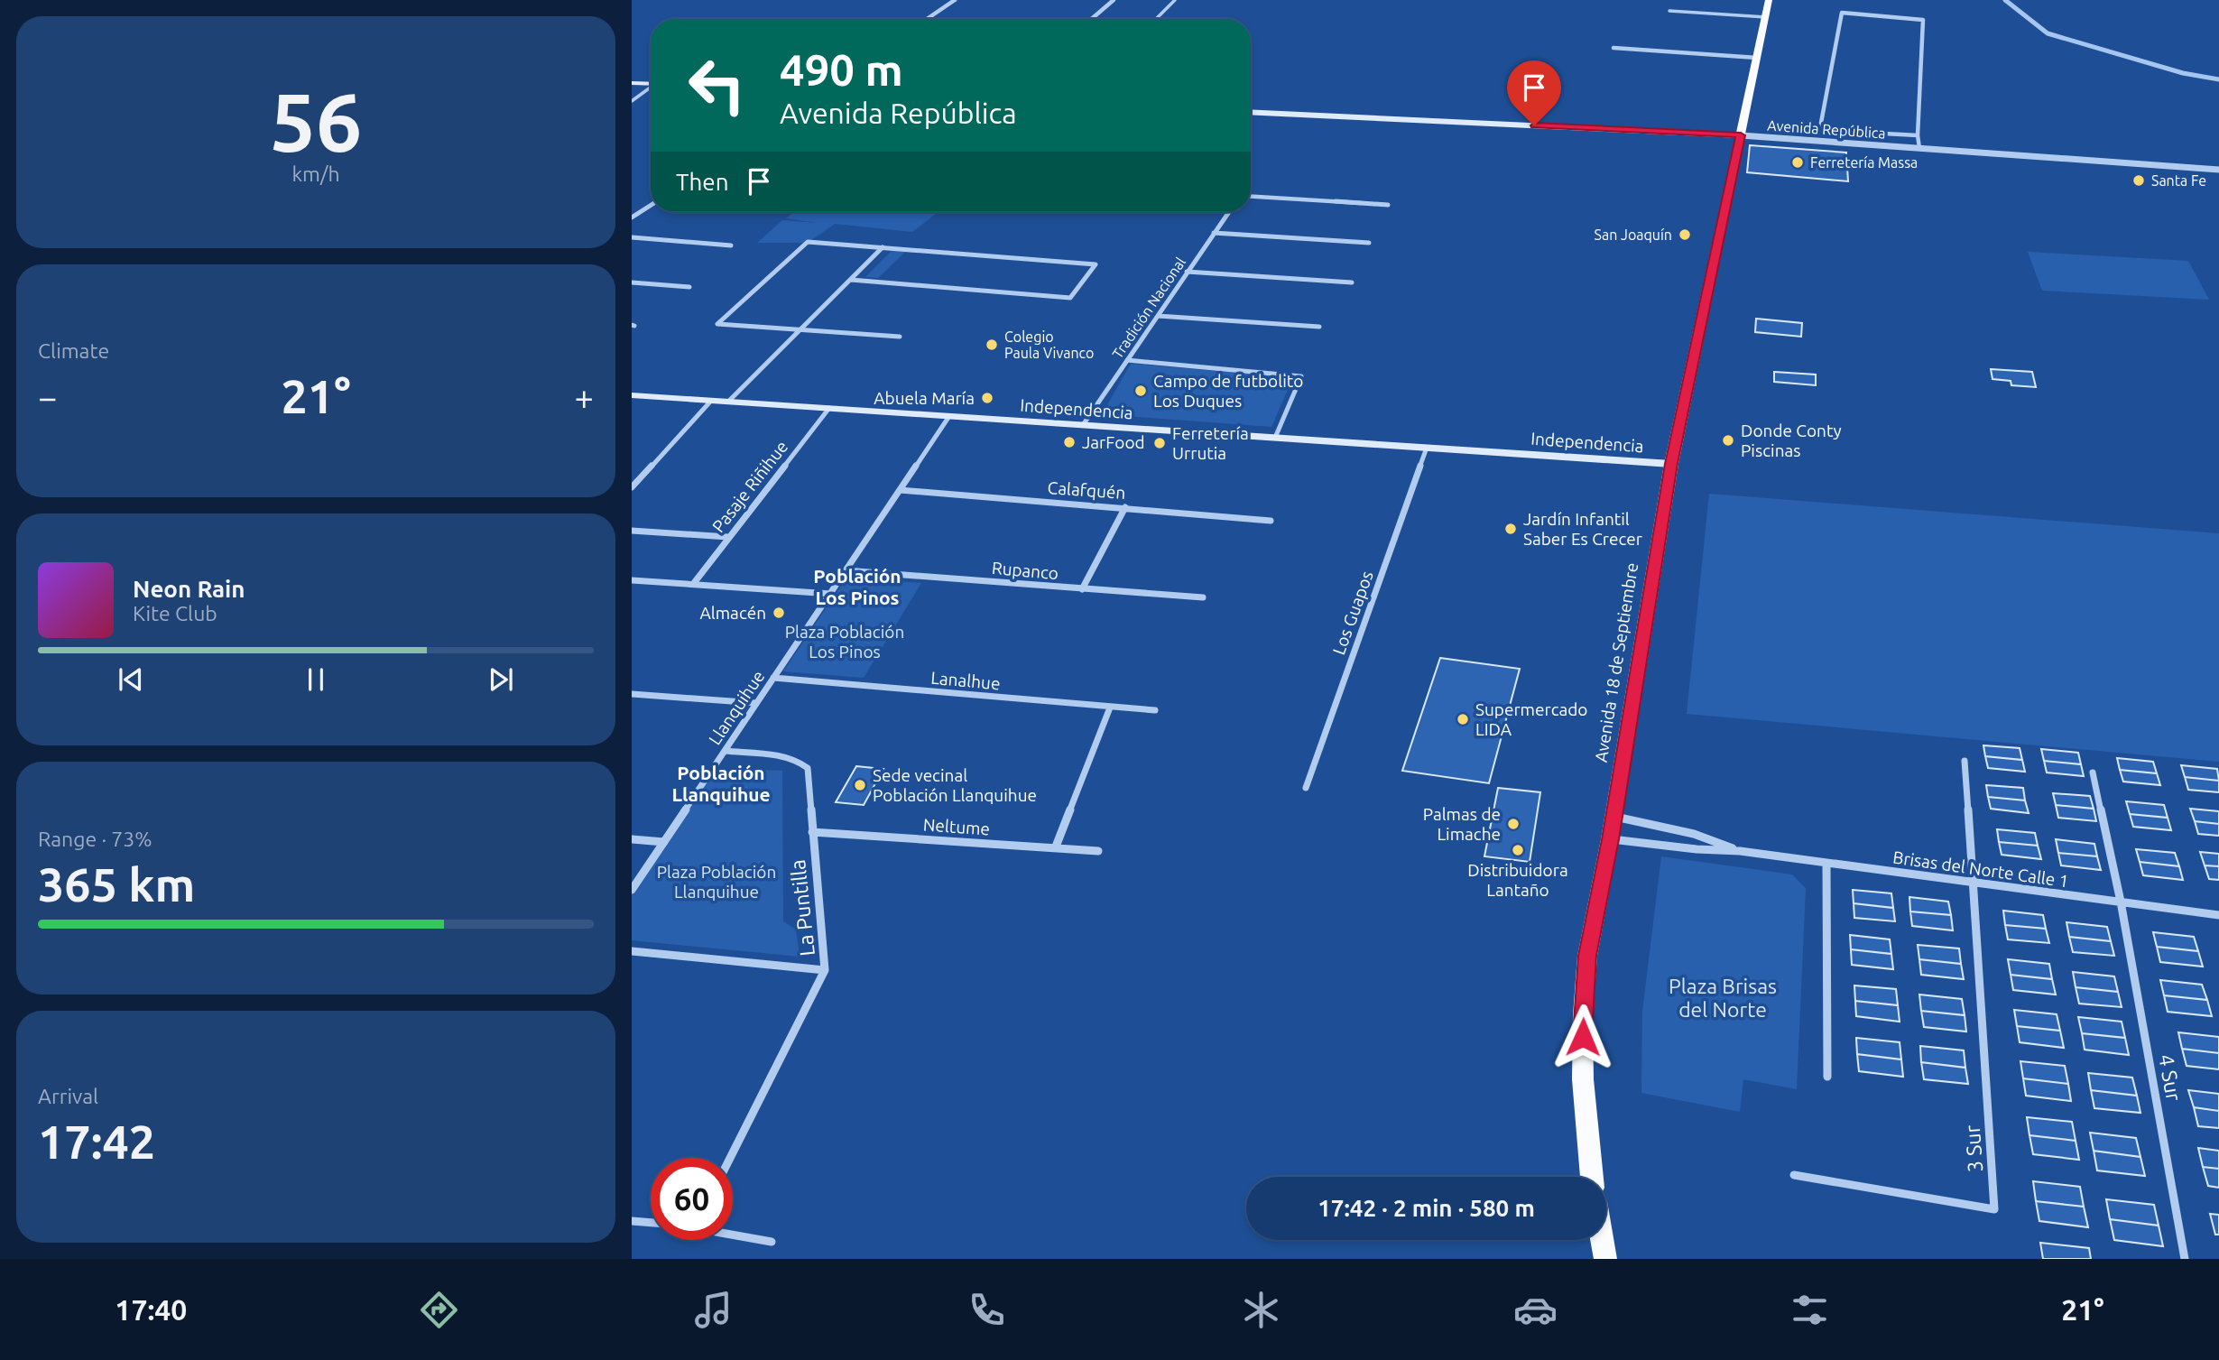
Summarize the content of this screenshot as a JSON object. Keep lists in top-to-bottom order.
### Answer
{
  "streets": {
    "main road": ["Avenida República", "Independencia", "Avenida 18 de Septiembre"],
    "street": [
      "Tradición Nacional",
      "Pasaje Riñihue",
      "Calafquén",
      "Rupanco",
      "Los Guapos",
      "Lanalhue",
      "Llanquihue",
      "Neltume",
      "Brisas del Norte Calle 1",
      "La Puntilla",
      "4 Sur",
      "3 Sur"
    ]
  },
  "crossings": [
    ["Avenida República", "Avenida 18 de Septiembre"],
    ["Tradición Nacional", "Independencia"],
    ["Independencia", "Pasaje Riñihue"],
    ["Independencia", "Los Guapos"],
    ["Independencia", "Avenida 18 de Septiembre"],
    ["Independencia", "Llanquihue"],
    ["Calafquén", "Llanquihue"],
    ["Rupanco", "Llanquihue"],
    ["Avenida 18 de Septiembre", "Brisas del Norte Calle 1"],
    ["Lanalhue", "Llanquihue"],
    ["Llanquihue", "La Puntilla"],
    ["Neltume", "La Puntilla"],
    ["Brisas del Norte Calle 1", "4 Sur"],
    ["Brisas del Norte Calle 1", "3 Sur"]
  ],
  "districts": ["Población Los Pinos", "Población Llanquihue"],
  "parks": ["Plaza Población Los Pinos", "Plaza Población Llanquihue", "Plaza Brisas del Norte"],
  "places": [
    "Ferretería Massa",
    "Santa Fe",
    "San Joaquín",
    "Colegio Paula Vivanco",
    "Campo de futbolito Los Duques",
    "Abuela María",
    "Donde Conty Piscinas",
    "JarFood",
    "Ferretería Urrutia",
    "Jardín Infantil Saber Es Crecer",
    "Almacén",
    "Supermercado LIDA",
    "Sede vecinal Población Llanquihue",
    "Palmas de Limache",
    "Distribuidora Lantaño"
  ],
  "page": {
    "tile": [
      ["56", "km/h"],
      "Climate",
      ["Range · 73%", "365 km"],
      ["Arrival", "17:42"]
    ],
    "turn": ["490 m", "Avenida República"],
    "then": "Then",
    "heat": ["−", "21°", "+"],
    "song": ["Neon Rain", "Kite Club"],
    "limit": "60",
    "trip": "17:42 · 2 min · 580 m",
    "tabs": ["17:40", "21°"]
  }
}
